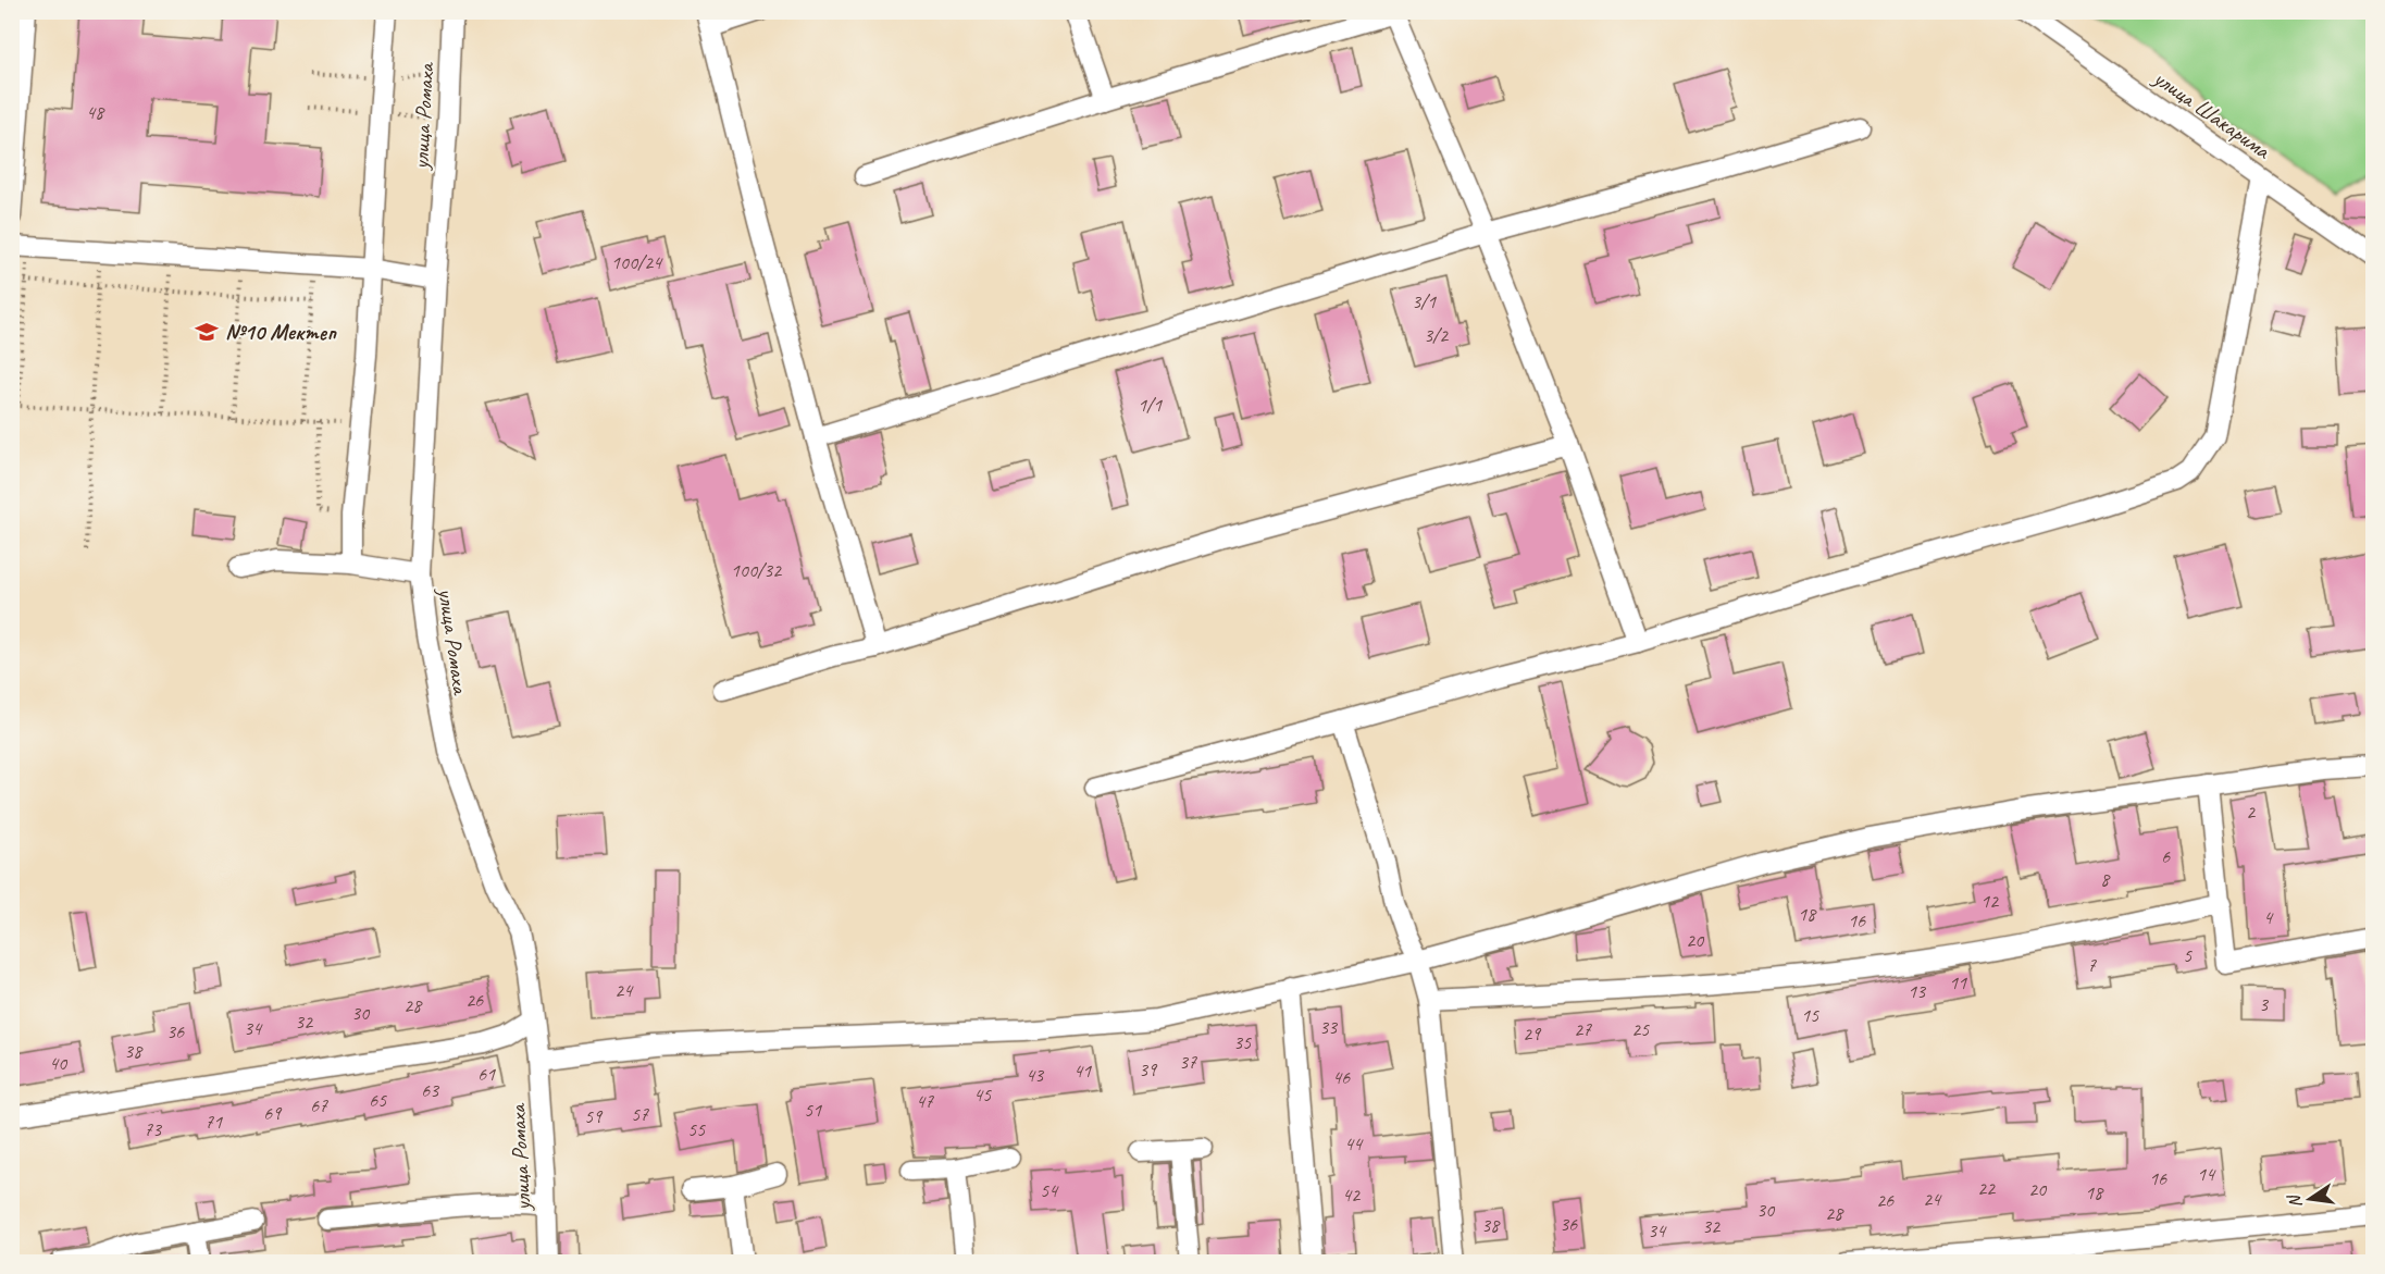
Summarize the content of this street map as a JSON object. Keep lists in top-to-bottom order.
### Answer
{
  "streets": {
    "street": ["улица Шакарима", "улица Ромаха"]
  },
  "places": {
    "school or university": ["№10 Мектеп"]
  },
  "house_numbers": [
    "48",
    "100/24",
    "3/1",
    "3/2",
    "1/1",
    "100/32",
    "2",
    "6",
    "8",
    "12",
    "18",
    "4",
    "16",
    "20",
    "5",
    "7",
    "11",
    "24",
    "13",
    "26",
    "3",
    "28",
    "30",
    "15",
    "32",
    "33",
    "34",
    "27",
    "25",
    "36",
    "29",
    "35",
    "38",
    "37",
    "40",
    "39",
    "41",
    "61",
    "43",
    "46",
    "63",
    "45",
    "65",
    "47",
    "67",
    "51",
    "69",
    "57",
    "59",
    "71",
    "73",
    "55",
    "44",
    "14",
    "16",
    "22",
    "20",
    "54",
    "18",
    "42",
    "24",
    "26",
    "30",
    "28",
    "36",
    "38",
    "32",
    "34"
  ],
  "north": "left"
}
